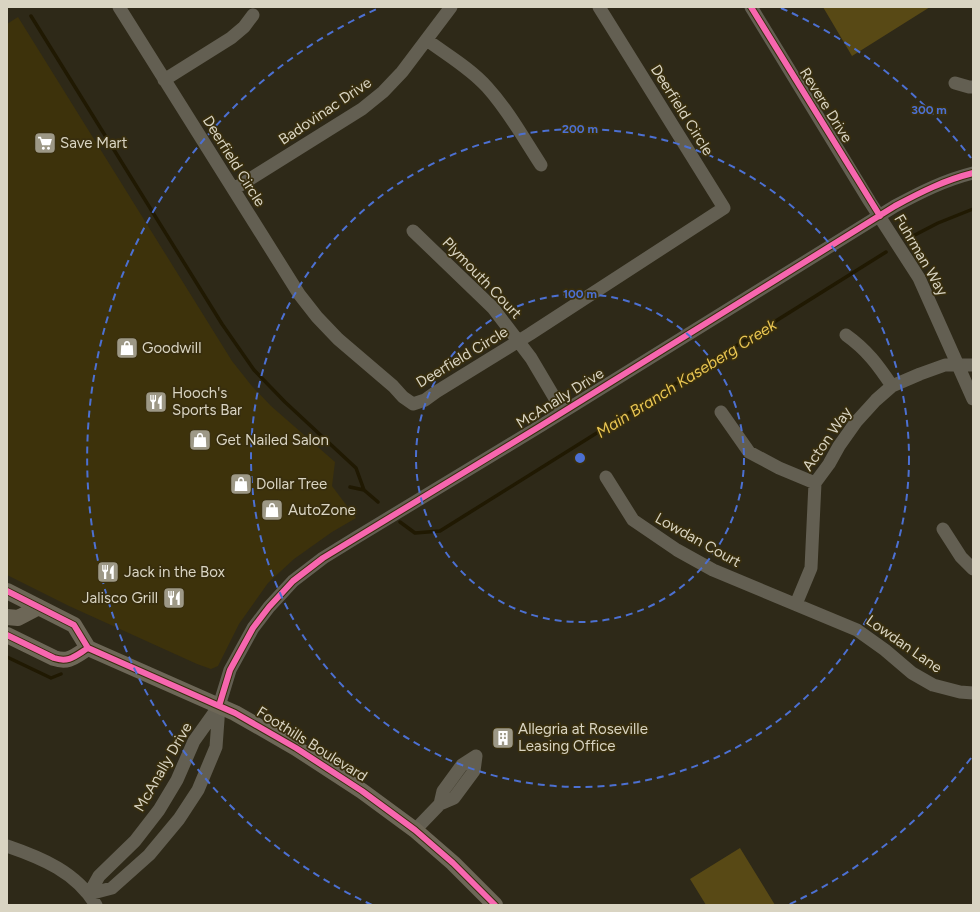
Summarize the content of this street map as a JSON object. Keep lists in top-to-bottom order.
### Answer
{
  "streets": {
    "main road": ["Foothills Boulevard"],
    "street": [
      "Revere Drive",
      "Deerfield Circle",
      "Badovinac Drive",
      "Fuhrman Way",
      "Plymouth Court",
      "McAnally Drive",
      "Acton Way",
      "Lowdan Court",
      "Lowdan Lane"
    ]
  },
  "crossings": [
    ["Revere Drive", "Fuhrman Way"],
    ["Revere Drive", "McAnally Drive"],
    ["Deerfield Circle", "Badovinac Drive"],
    ["Deerfield Circle", "Plymouth Court"],
    ["Fuhrman Way", "McAnally Drive"],
    ["Fuhrman Way", "Acton Way"],
    ["Plymouth Court", "McAnally Drive"],
    ["McAnally Drive", "Foothills Boulevard"],
    ["Acton Way", "Lowdan Court"],
    ["Acton Way", "Lowdan Lane"],
    ["Lowdan Court", "Lowdan Lane"]
  ],
  "water": ["Main Branch Kaseberg Creek"],
  "places": {
    "supermarket": ["Save Mart"],
    "shop": [
      "Goodwill",
      "Get Nailed Salon",
      "Dollar Tree",
      "AutoZone"
    ],
    "restaurant": ["Hooch's Sports Bar", "Jack in the Box", "Jalisco Grill"],
    "building": ["Allegria at Roseville Leasing Office"]
  },
  "rings": ["300 m", "200 m", "100 m"]
}
